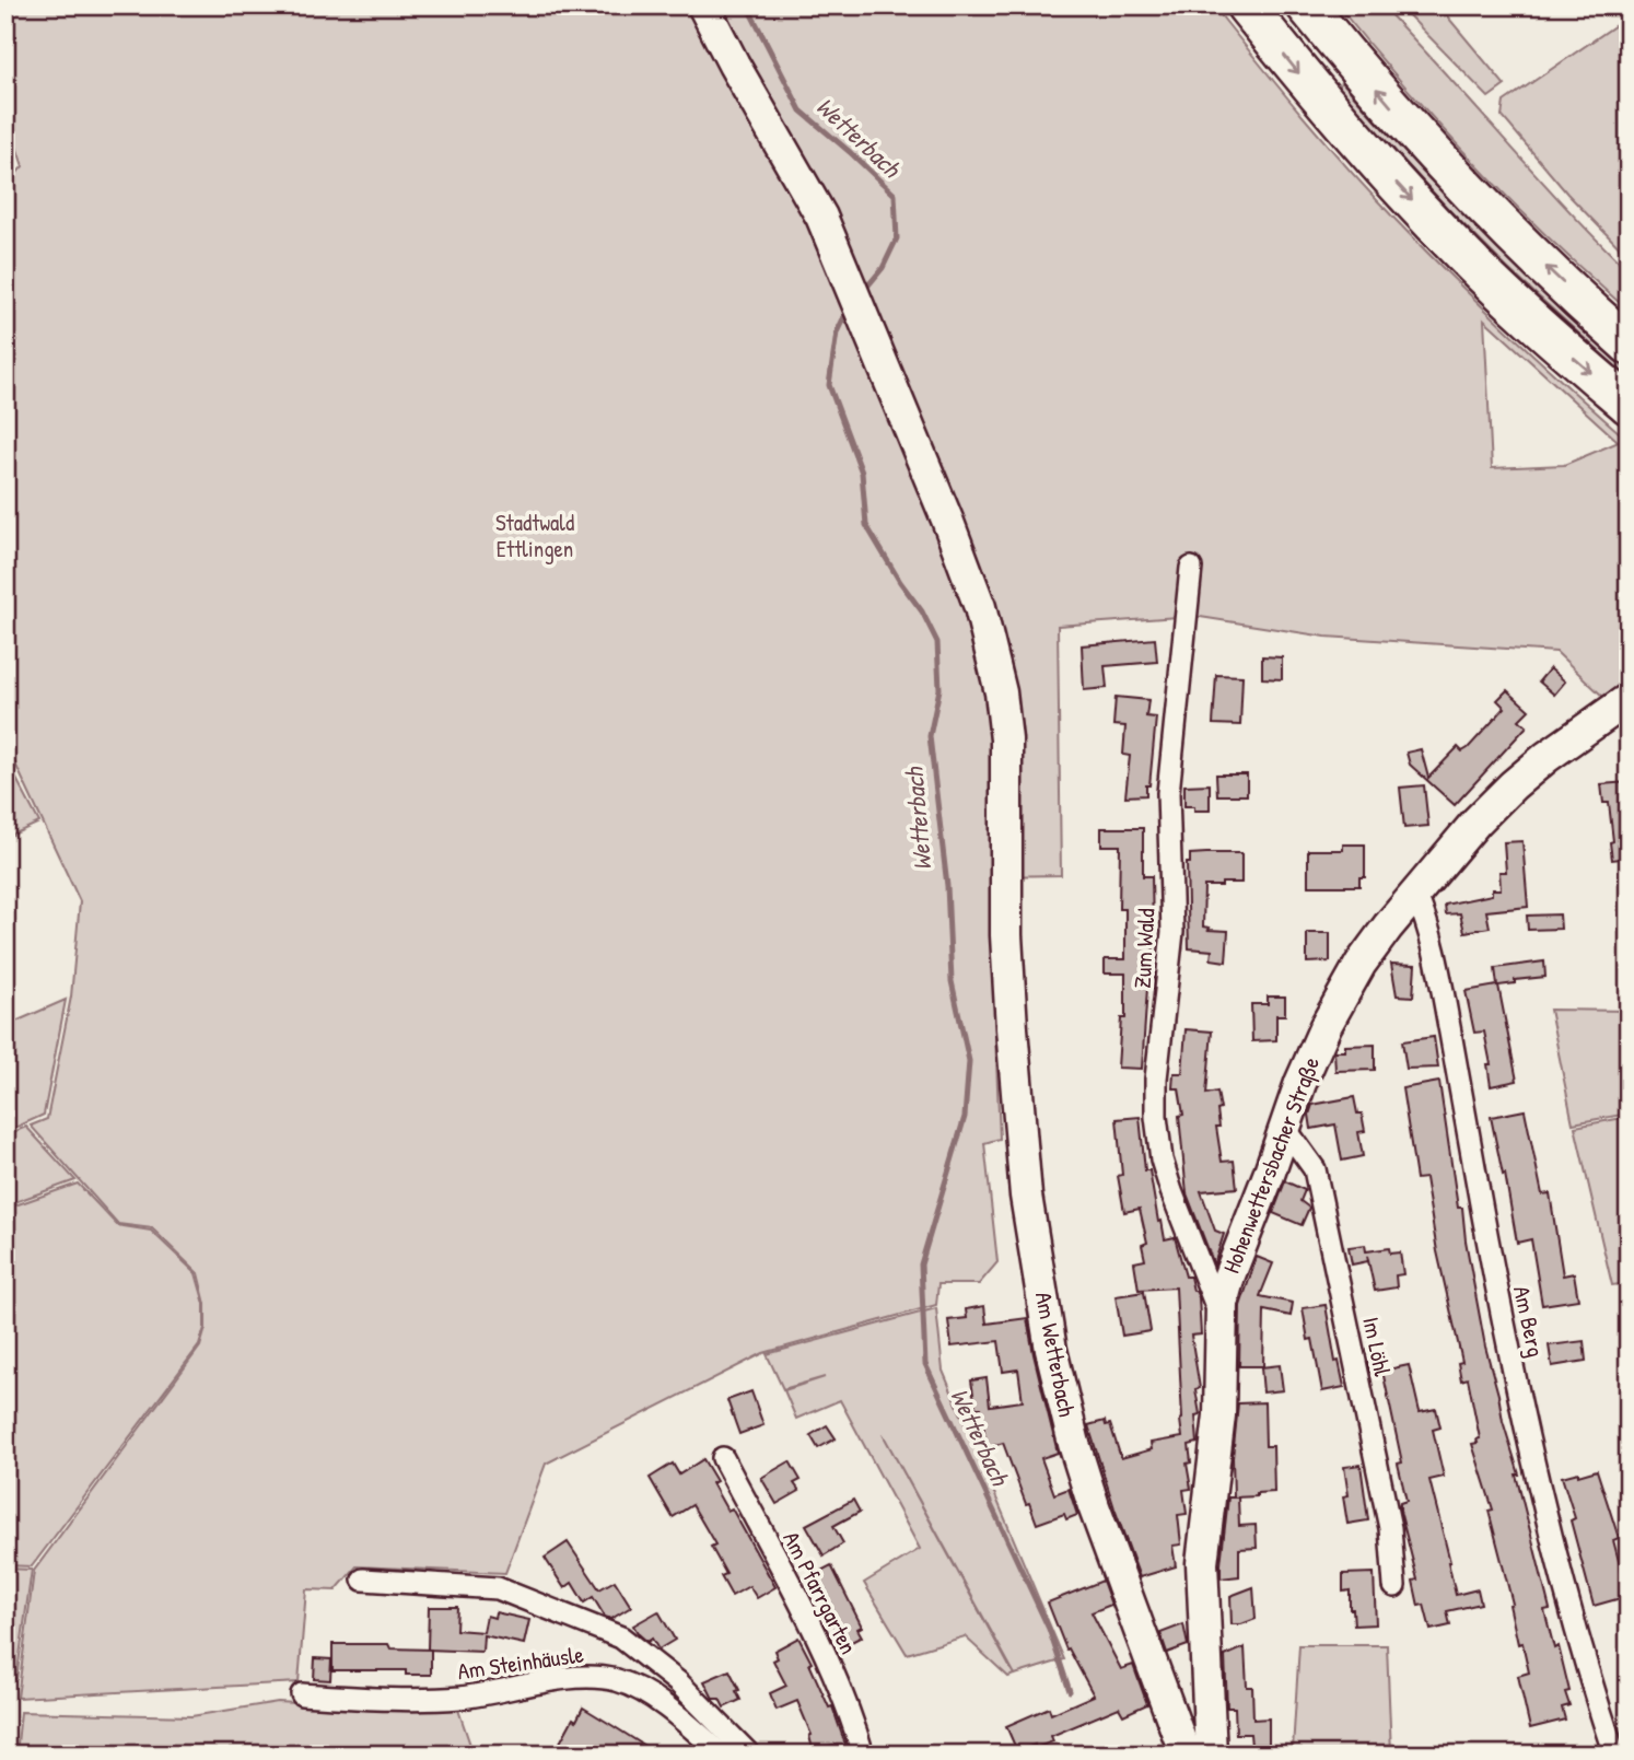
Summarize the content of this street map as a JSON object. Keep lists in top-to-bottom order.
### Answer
{
  "streets": {
    "main road": ["Hohenwettersbacher Straße", "Am Wetterbach"],
    "street": [
      "Zum Wald",
      "Am Berg",
      "Im Löhl",
      "Am Pfarrgarten",
      "Am Steinhäusle"
    ]
  },
  "crossings": [
    ["Zum Wald", "Hohenwettersbacher Straße"],
    ["Hohenwettersbacher Straße", "Am Berg"],
    ["Hohenwettersbacher Straße", "Im Löhl"]
  ],
  "water": ["Wetterbach"],
  "parks": ["Stadtwald Ettlingen"]
}
